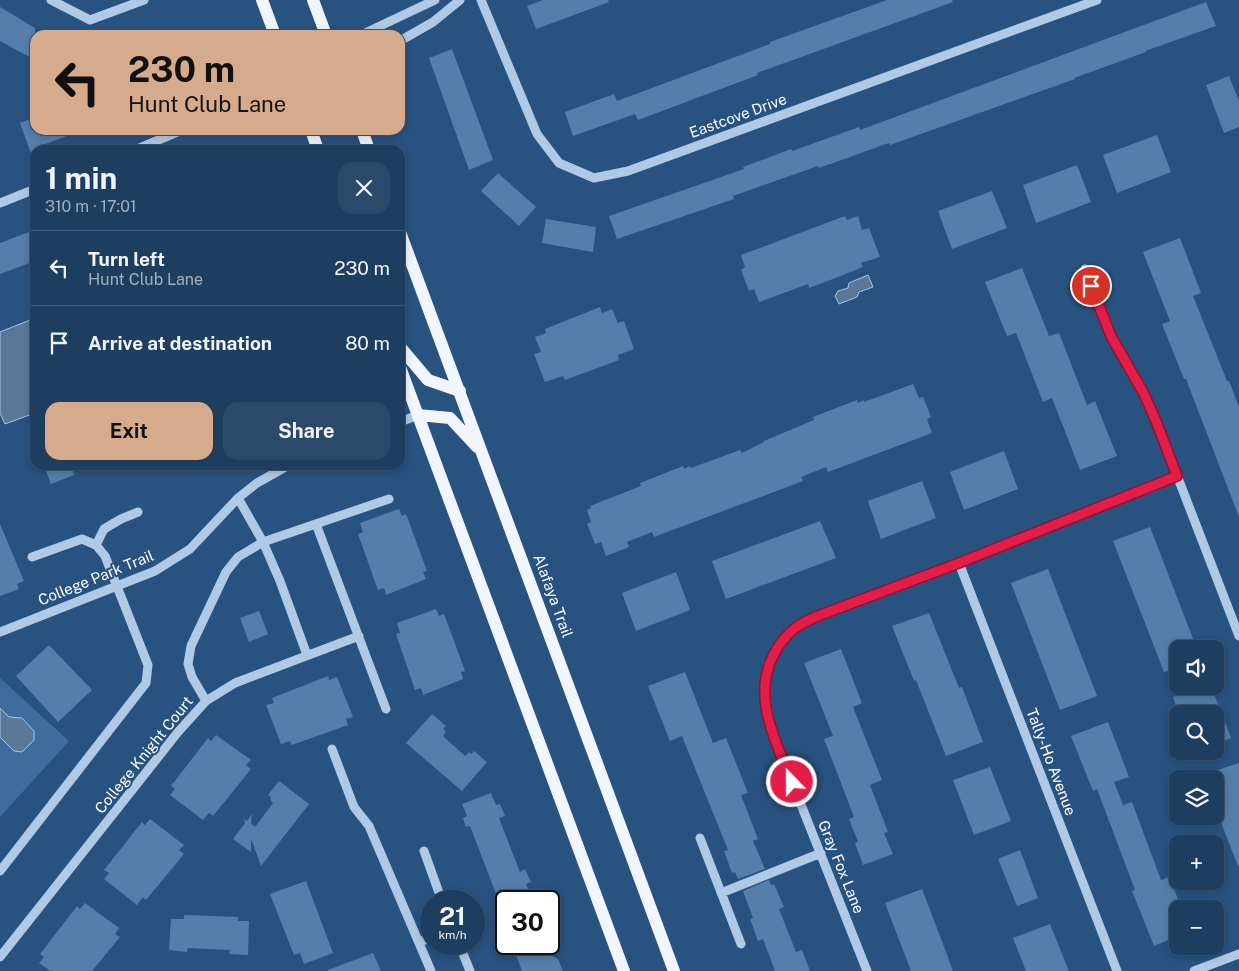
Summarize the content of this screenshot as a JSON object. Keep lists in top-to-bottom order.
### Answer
{
  "streets": {
    "main road": ["Alafaya Trail"],
    "street": [
      "Eastcove Drive",
      "College Park Trail",
      "College Knight Court",
      "Tally-Ho Avenue",
      "Gray Fox Lane"
    ]
  },
  "crossings": [
    ["Tally-Ho Avenue", "Gray Fox Lane"]
  ],
  "page": {
    "turn": ["230 m", "Hunt Club Lane"],
    "heading": ["1 min", "310 m · 17:01"],
    "list": [
      {
        "name": "Turn left",
        "note": "Hunt Club Lane",
        "value": "230 m"
      },
      {
        "name": "Arrive at destination",
        "value": "80 m"
      }
    ],
    "buttons": ["Exit", "Share"],
    "map_buttons": ["+", "−"],
    "speed": "21 km/h",
    "limit": "30"
  }
}
